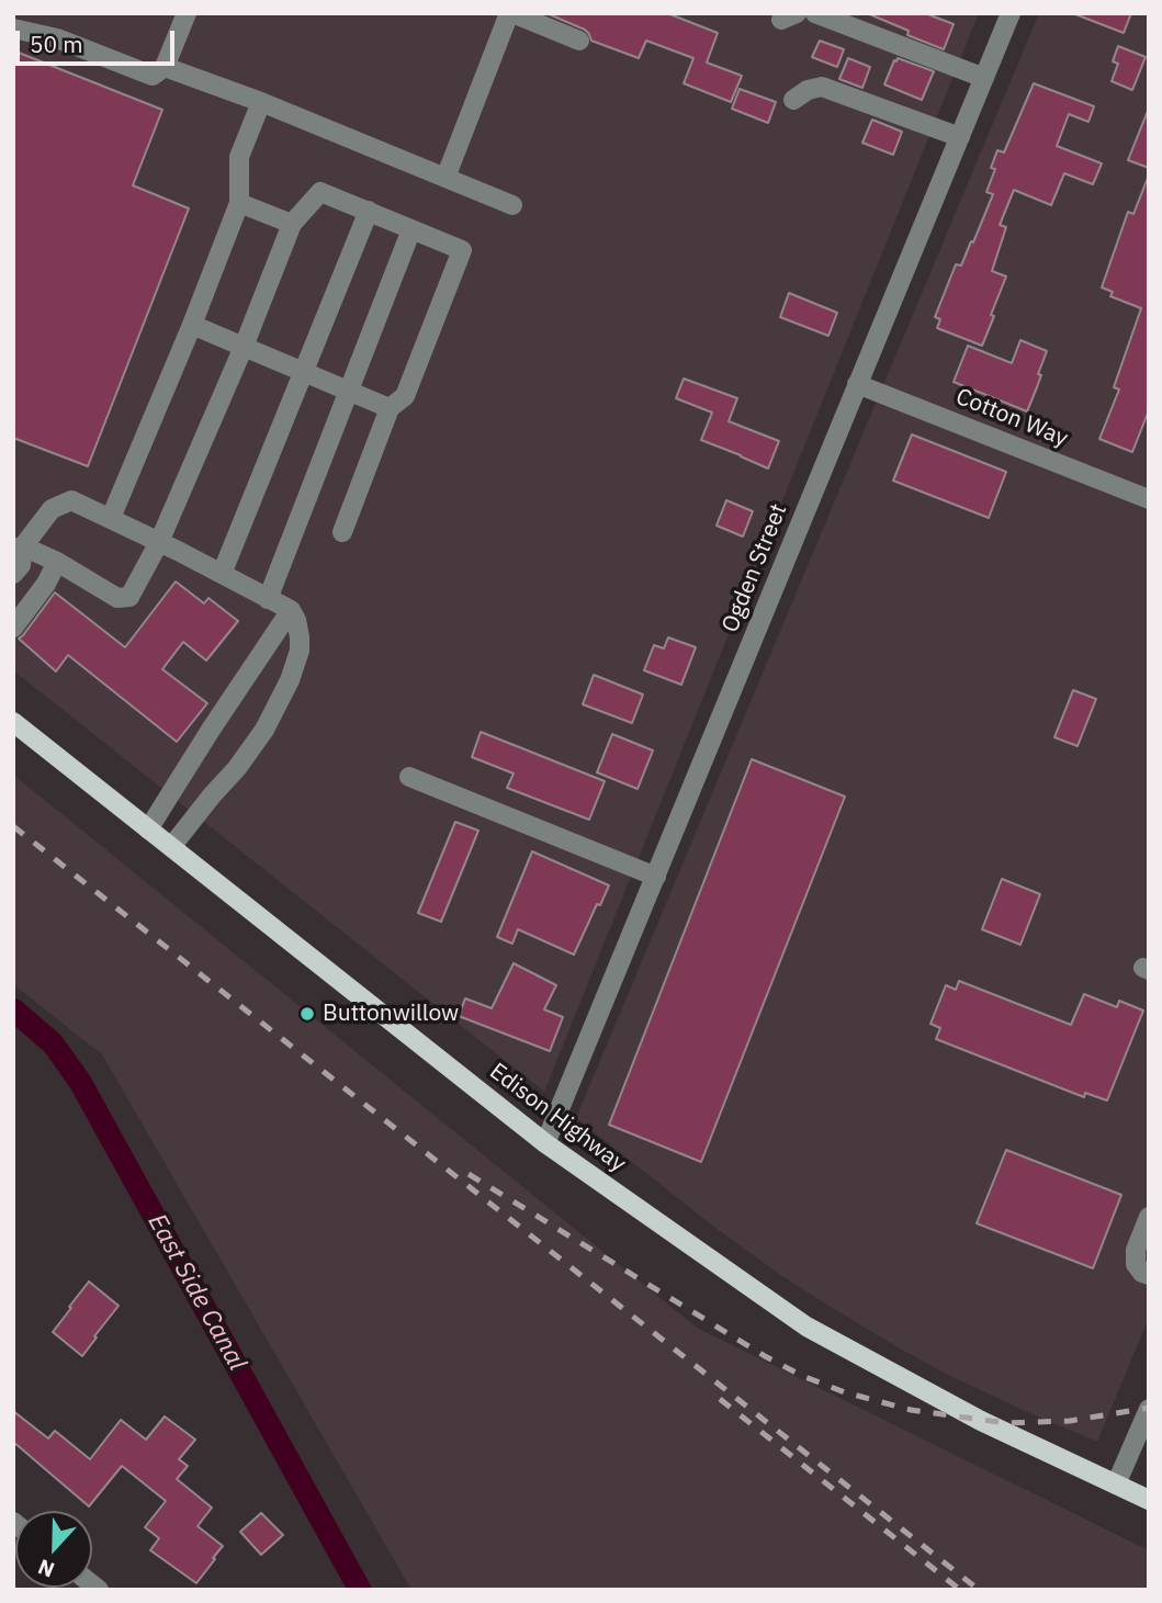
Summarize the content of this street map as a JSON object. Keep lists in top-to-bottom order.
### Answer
{
  "streets": {
    "main road": ["Edison Highway"],
    "street": ["Cotton Way", "Ogden Street"]
  },
  "crossings": [
    ["Cotton Way", "Ogden Street"],
    ["Ogden Street", "Edison Highway"]
  ],
  "water": ["East Side Canal"],
  "places": ["Buttonwillow"],
  "scale_bar": "50 m",
  "north": "bottom"
}
